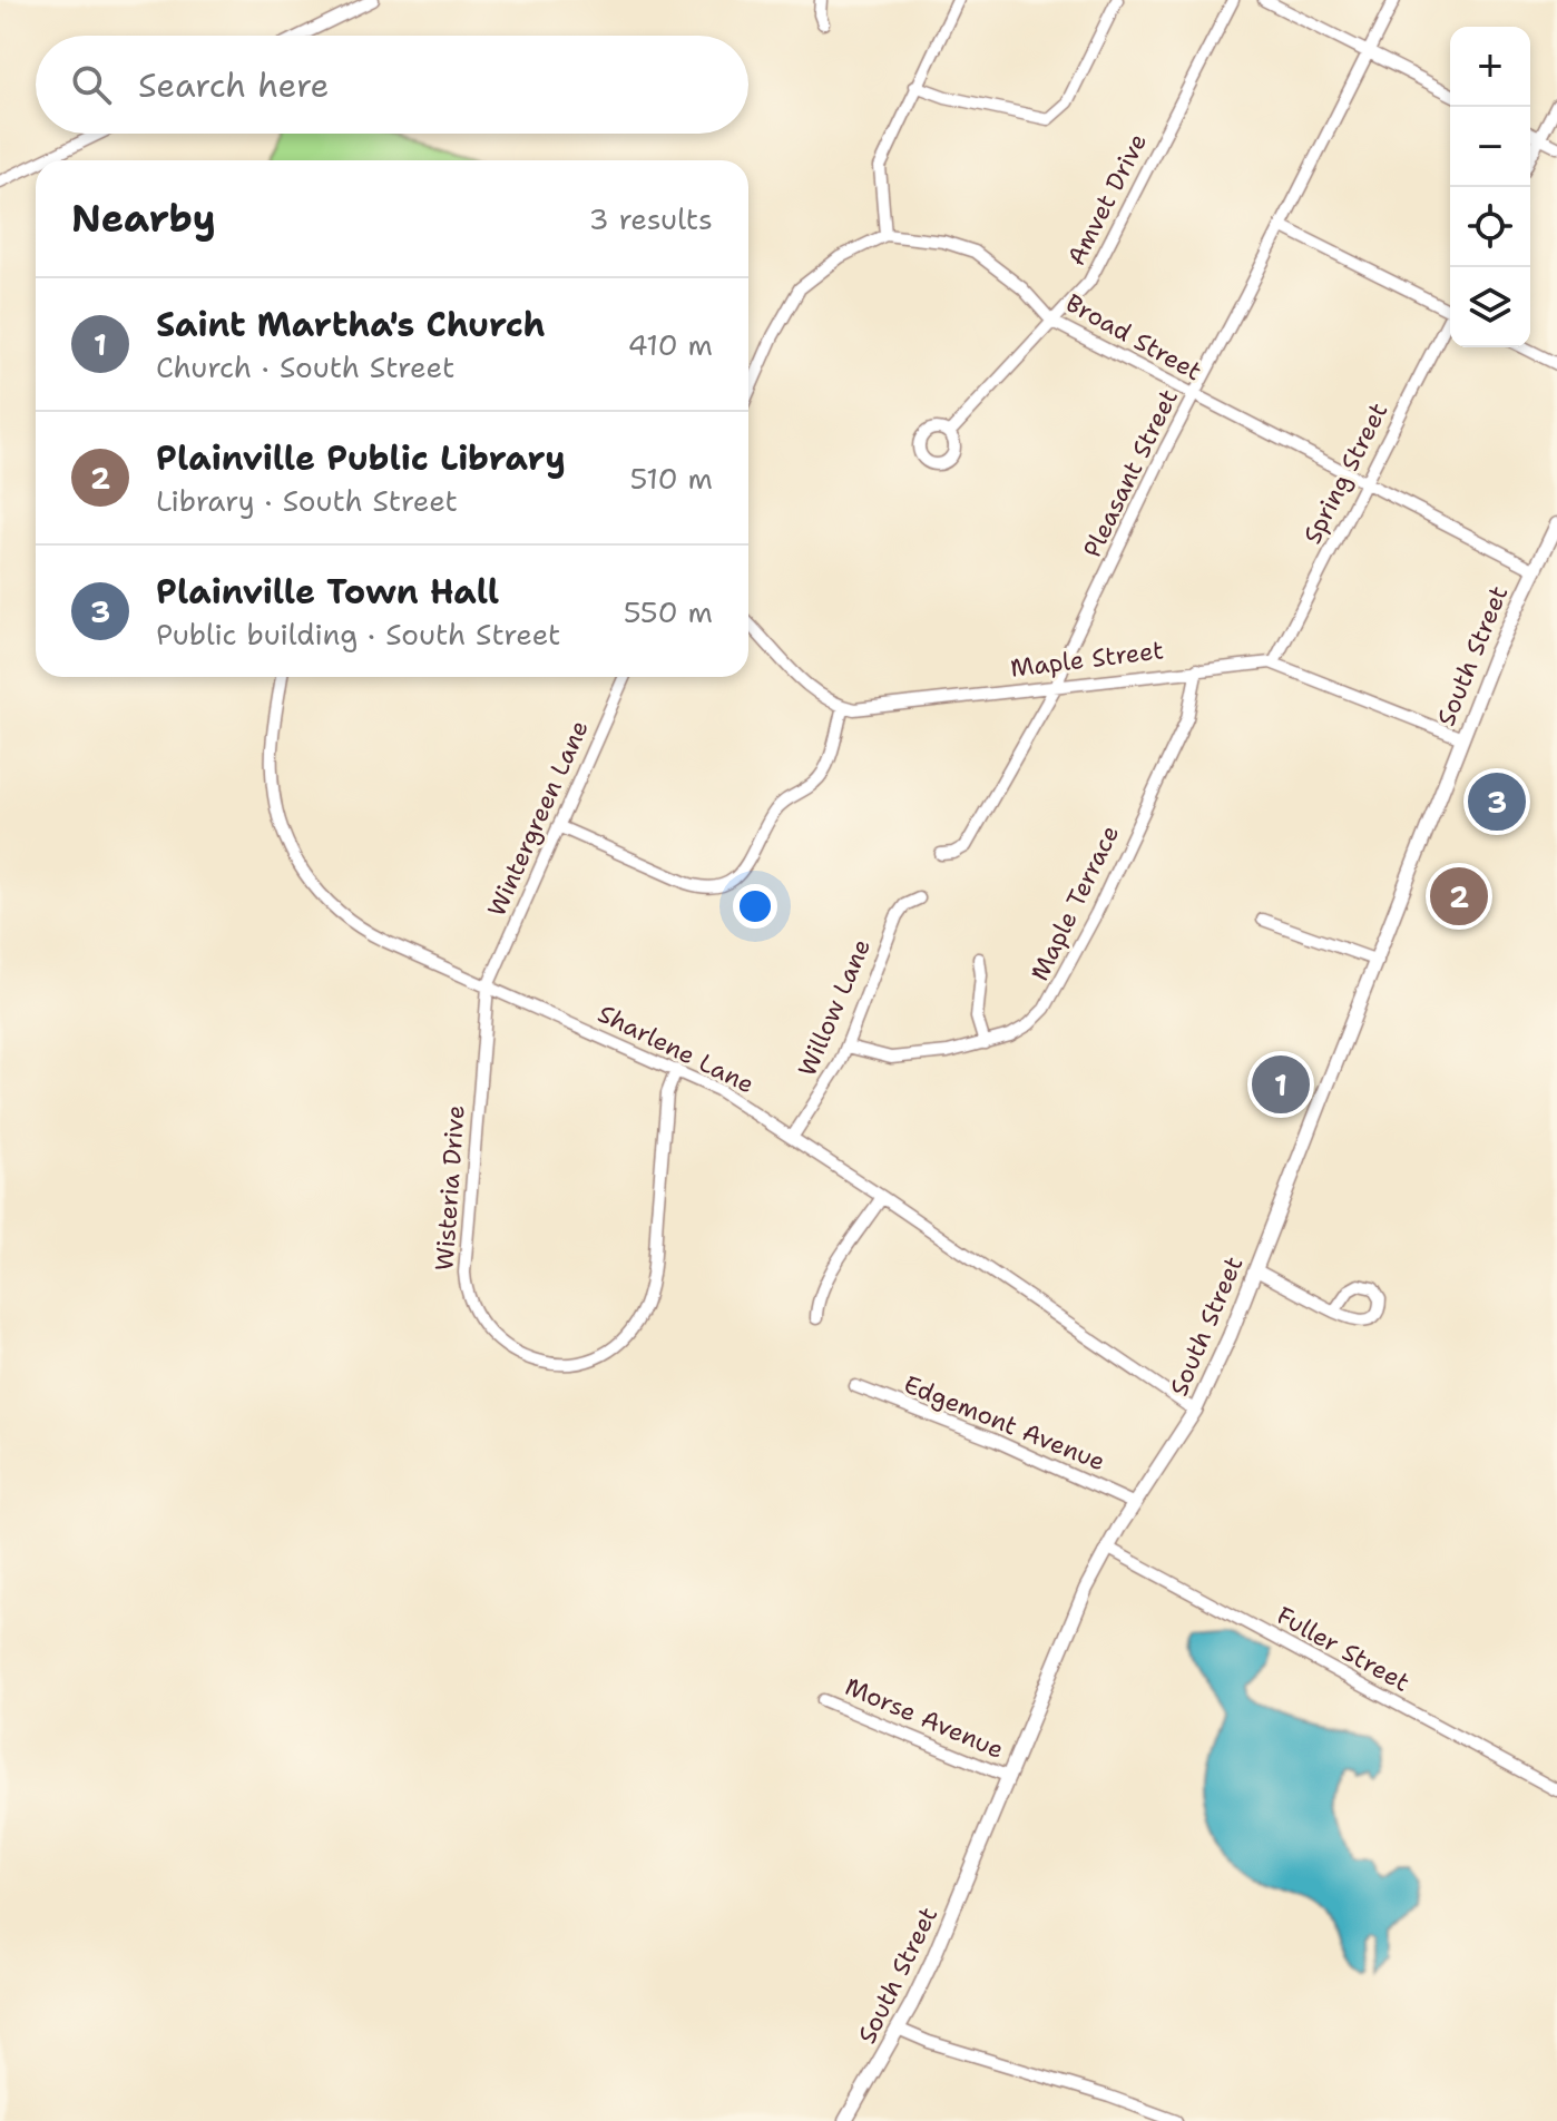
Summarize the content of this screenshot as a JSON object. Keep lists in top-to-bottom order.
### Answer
{
  "streets": {
    "main road": ["South Street"],
    "street": [
      "Amvet Drive",
      "Broad Street",
      "Pleasant Street",
      "Spring Street",
      "Maple Street",
      "Wintergreen Lane",
      "Maple Terrace",
      "Willow Lane",
      "Sharlene Lane",
      "Wisteria Drive",
      "Edgemont Avenue",
      "Fuller Street",
      "Morse Avenue"
    ]
  },
  "crossings": [
    ["Amvet Drive", "Broad Street"],
    ["Broad Street", "Pleasant Street"],
    ["Broad Street", "Spring Street"],
    ["Broad Street", "South Street"],
    ["Pleasant Street", "Maple Street"],
    ["Spring Street", "Maple Street"],
    ["South Street", "Maple Street"],
    ["South Street", "Sharlene Lane"],
    ["South Street", "Edgemont Avenue"],
    ["South Street", "Fuller Street"],
    ["South Street", "Morse Avenue"],
    ["Maple Street", "Maple Terrace"],
    ["Wintergreen Lane", "Sharlene Lane"],
    ["Wintergreen Lane", "Wisteria Drive"],
    ["Maple Terrace", "Willow Lane"],
    ["Willow Lane", "Sharlene Lane"],
    ["Sharlene Lane", "Wisteria Drive"]
  ],
  "page": {
    "map_buttons": ["+", "−"],
    "search": "Search here",
    "heading": ["Nearby", "3 results"],
    "list": [
      {
        "mark": "1",
        "name": "Saint Martha's Church",
        "note": "Church · South Street",
        "value": "410 m"
      },
      {
        "mark": "2",
        "name": "Plainville Public Library",
        "note": "Library · South Street",
        "value": "510 m"
      },
      {
        "mark": "3",
        "name": "Plainville Town Hall",
        "note": "Public building · South Street",
        "value": "550 m"
      }
    ],
    "pins": ["3", "2", "1"]
  }
}
